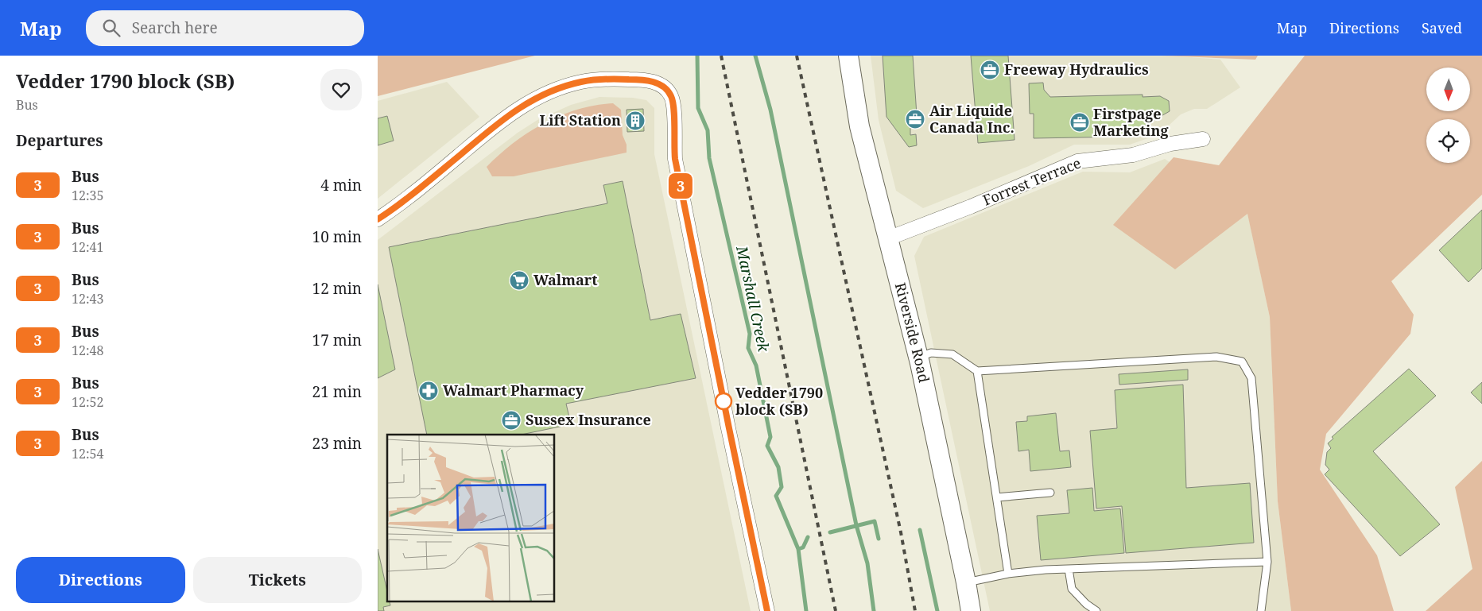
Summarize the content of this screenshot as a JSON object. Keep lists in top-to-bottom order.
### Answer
{
  "streets": {
    "street": ["Forrest Terrace", "Riverside Road"]
  },
  "crossings": [
    ["Forrest Terrace", "Riverside Road"]
  ],
  "water": ["Marshall Creek"],
  "places": {
    "office": [
      "Freeway Hydraulics",
      "Air Liquide Canada Inc.",
      "Firstpage Marketing",
      "Sussex Insurance"
    ],
    "building": ["Lift Station"],
    "supermarket": ["Walmart"],
    "pharmacy": ["Walmart Pharmacy"],
    "other": ["Vedder 1790 block (SB)"]
  },
  "lines": ["bus line 3"],
  "north": "bottom",
  "page": {
    "header": "Map",
    "search": "Search here",
    "nav": ["Map", "Directions", "Saved"],
    "heading": [
      ["Vedder 1790 block (SB)", "Bus"],
      "Departures"
    ],
    "on_map": "3",
    "list": [
      {
        "mark": "3",
        "name": "Bus",
        "note": "12:35",
        "value": "4 min"
      },
      {
        "mark": "3",
        "name": "Bus",
        "note": "12:41",
        "value": "10 min"
      },
      {
        "mark": "3",
        "name": "Bus",
        "note": "12:43",
        "value": "12 min"
      },
      {
        "mark": "3",
        "name": "Bus",
        "note": "12:48",
        "value": "17 min"
      },
      {
        "mark": "3",
        "name": "Bus",
        "note": "12:52",
        "value": "21 min"
      },
      {
        "mark": "3",
        "name": "Bus",
        "note": "12:54",
        "value": "23 min"
      }
    ],
    "buttons": ["Directions", "Tickets"]
  }
}
